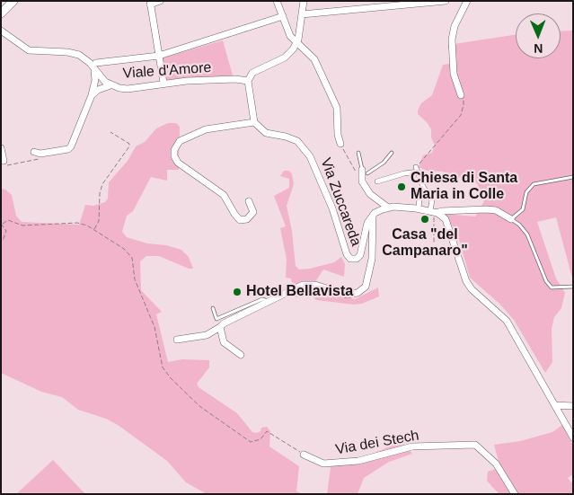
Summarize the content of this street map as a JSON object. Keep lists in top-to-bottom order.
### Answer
{
  "streets": {
    "street": ["Viale d'Amore", "Via Zuccareda", "Via dei Stech"]
  },
  "places": ["Chiesa di Santa Maria in Colle", "Casa \"del Campanaro\"", "Hotel Bellavista"],
  "north": "bottom"
}
